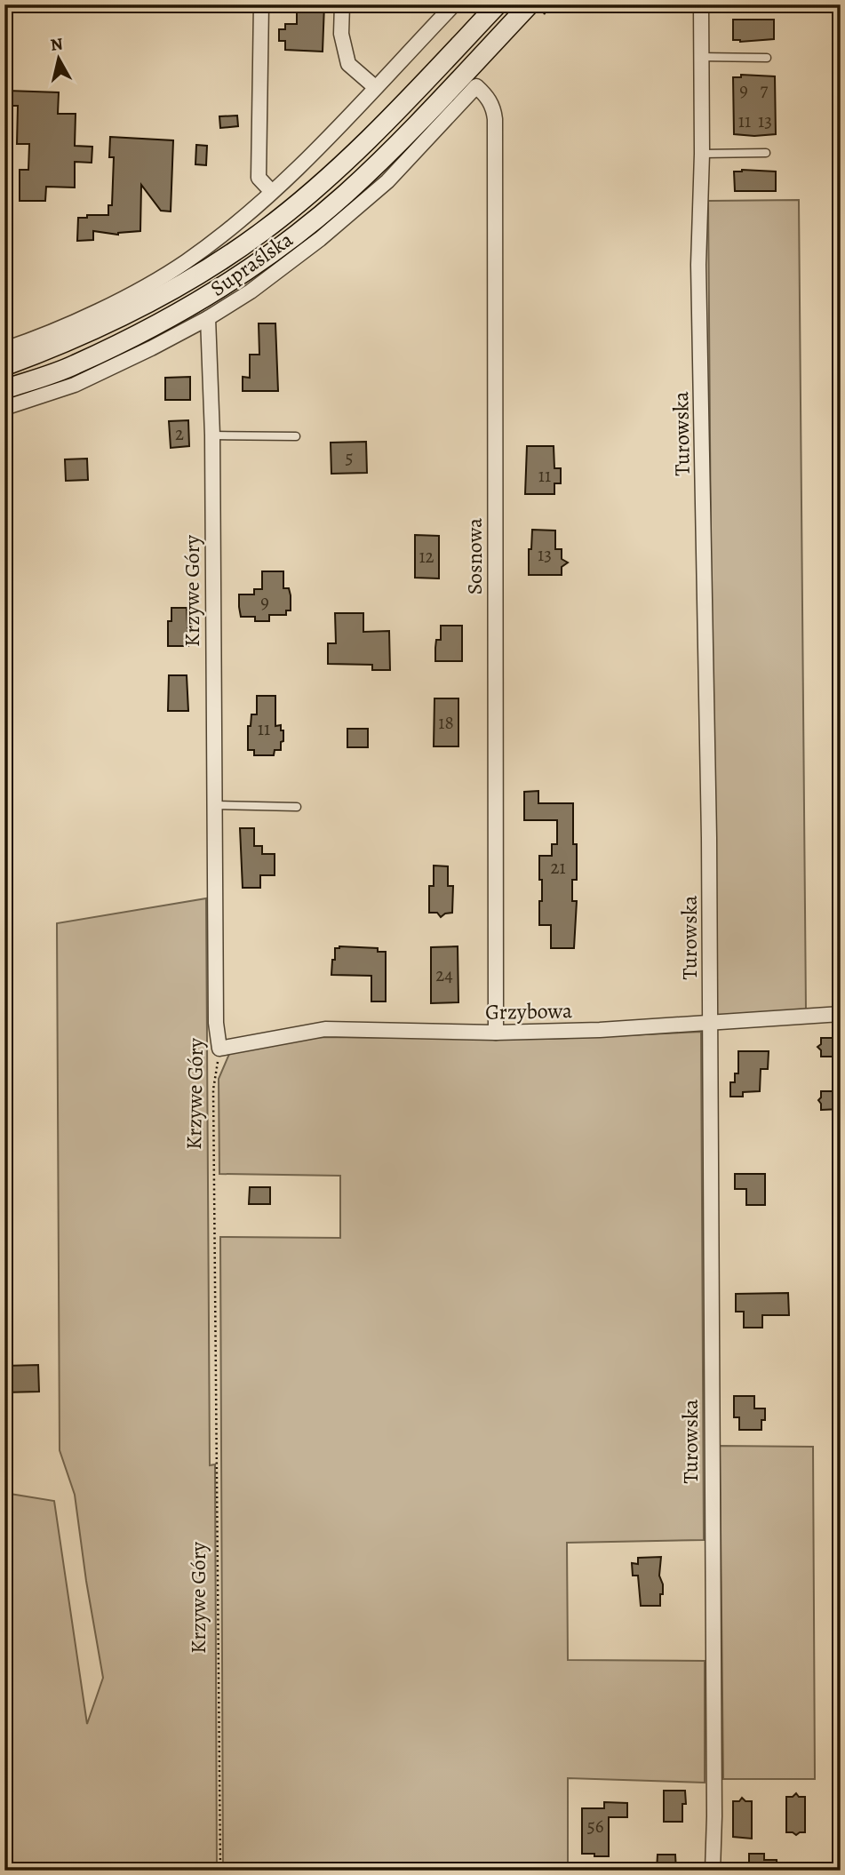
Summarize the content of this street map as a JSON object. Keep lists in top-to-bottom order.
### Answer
{
  "streets": {
    "street": [
      "Supraślska",
      "Turowska",
      "Sosnowa",
      "Krzywe Góry",
      "Grzybowa"
    ]
  },
  "crossings": [
    ["Supraślska", "Sosnowa"],
    ["Supraślska", "Krzywe Góry"],
    ["Turowska", "Grzybowa"],
    ["Sosnowa", "Grzybowa"],
    ["Krzywe Góry", "Grzybowa"]
  ],
  "house_numbers": [
    "9",
    "7",
    "11",
    "13",
    "2",
    "5",
    "11",
    "13",
    "12",
    "9",
    "18",
    "11",
    "21",
    "24",
    "56"
  ],
  "north": "top"
}
